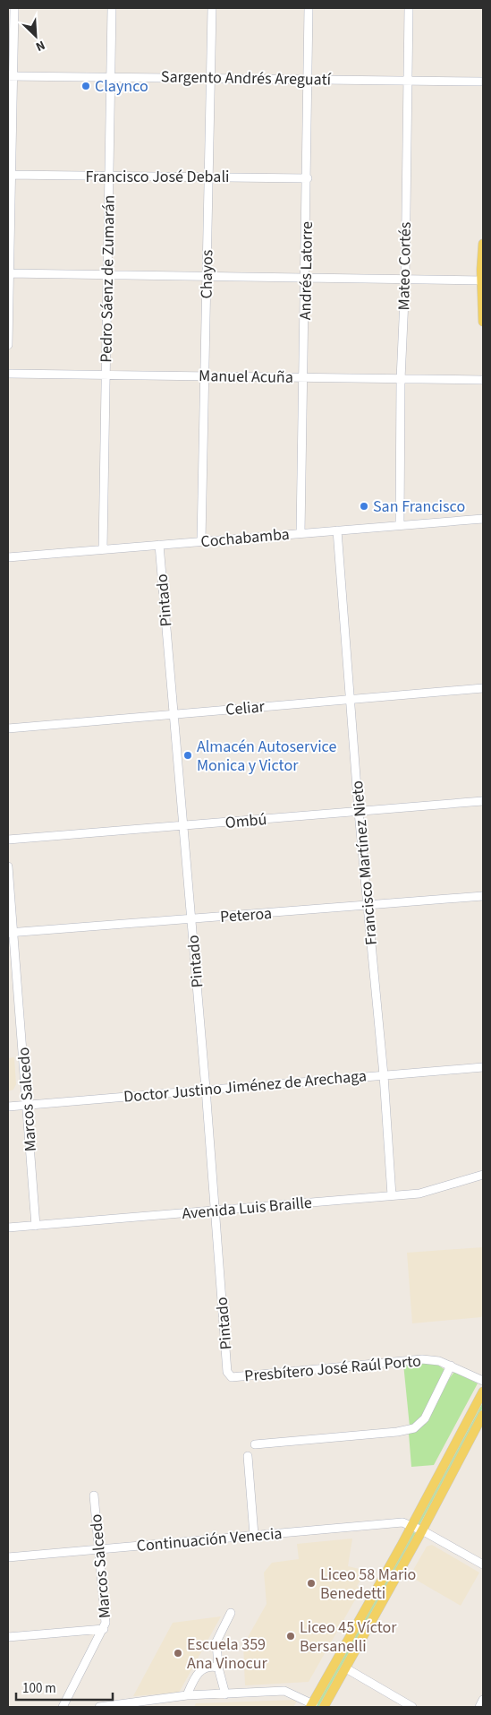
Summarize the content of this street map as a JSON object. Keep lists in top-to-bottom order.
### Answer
{
  "streets": {
    "street": [
      "Sargento Andrés Areguatí",
      "Francisco José Debali",
      "Mateo Cortés",
      "Andrés Latorre",
      "Chayos",
      "Pedro Sáenz de Zumarán",
      "Manuel Acuña",
      "Cochabamba",
      "Pintado",
      "Celiar",
      "Ombú",
      "Francisco Martínez Nieto",
      "Peteroa",
      "Doctor Justino Jiménez de Arechaga",
      "Marcos Salcedo",
      "Avenida Luis Braille",
      "Presbítero José Raúl Porto",
      "Continuación Venecia"
    ]
  },
  "crossings": [
    ["Sargento Andrés Areguatí", "Mateo Cortés"],
    ["Sargento Andrés Areguatí", "Andrés Latorre"],
    ["Sargento Andrés Areguatí", "Chayos"],
    ["Sargento Andrés Areguatí", "Pedro Sáenz de Zumarán"],
    ["Francisco José Debali", "Andrés Latorre"],
    ["Francisco José Debali", "Chayos"],
    ["Francisco José Debali", "Pedro Sáenz de Zumarán"],
    ["Mateo Cortés", "Manuel Acuña"],
    ["Mateo Cortés", "Cochabamba"],
    ["Andrés Latorre", "Manuel Acuña"],
    ["Andrés Latorre", "Cochabamba"],
    ["Chayos", "Manuel Acuña"],
    ["Chayos", "Cochabamba"],
    ["Pedro Sáenz de Zumarán", "Manuel Acuña"],
    ["Pedro Sáenz de Zumarán", "Cochabamba"],
    ["Cochabamba", "Pintado"],
    ["Cochabamba", "Francisco Martínez Nieto"],
    ["Pintado", "Celiar"],
    ["Pintado", "Ombú"],
    ["Pintado", "Peteroa"],
    ["Pintado", "Doctor Justino Jiménez de Arechaga"],
    ["Pintado", "Avenida Luis Braille"],
    ["Pintado", "Presbítero José Raúl Porto"],
    ["Celiar", "Francisco Martínez Nieto"],
    ["Ombú", "Francisco Martínez Nieto"],
    ["Francisco Martínez Nieto", "Peteroa"],
    ["Francisco Martínez Nieto", "Doctor Justino Jiménez de Arechaga"],
    ["Francisco Martínez Nieto", "Avenida Luis Braille"],
    ["Peteroa", "Marcos Salcedo"],
    ["Doctor Justino Jiménez de Arechaga", "Marcos Salcedo"],
    ["Marcos Salcedo", "Avenida Luis Braille"],
    ["Marcos Salcedo", "Continuación Venecia"]
  ],
  "places": [
    "Claynco",
    "San Francisco",
    "Almacén Autoservice Monica y Victor",
    "Liceo 58 Mario Benedetti",
    "Liceo 45 Víctor Bersanelli",
    "Escuela 359 Ana Vinocur"
  ],
  "scale_bar": "100 m",
  "north": "bottom right"
}
